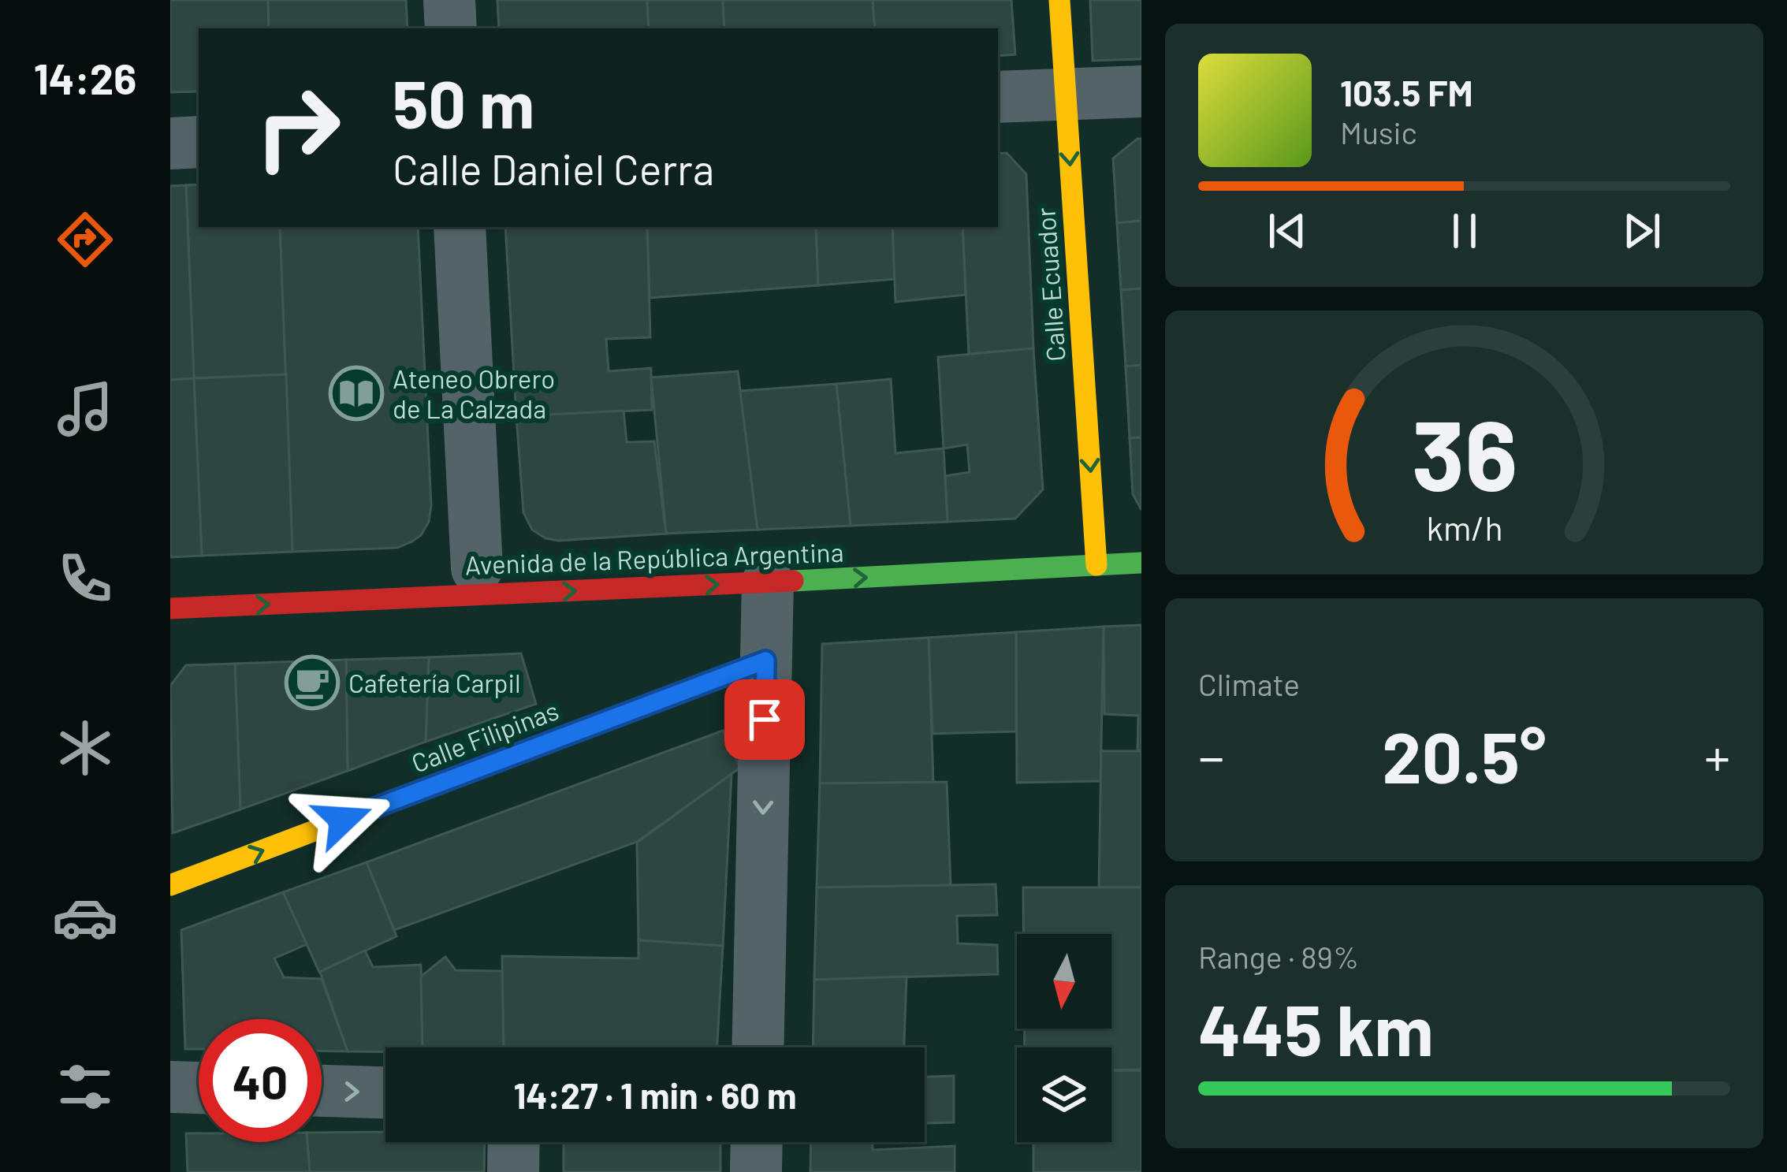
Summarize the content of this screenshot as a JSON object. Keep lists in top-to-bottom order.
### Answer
{
  "streets": {
    "street": ["Calle Ecuador", "Avenida de la República Argentina", "Calle Filipinas"]
  },
  "crossings": [
    ["Calle Ecuador", "Avenida de la República Argentina"]
  ],
  "one_way": ["Calle Ecuador", "Avenida de la República Argentina", "Calle Filipinas"],
  "places": {
    "library": ["Ateneo Obrero de La Calzada"],
    "cafe": ["Cafetería Carpil"]
  },
  "north": "bottom",
  "page": {
    "tabs": "14:26",
    "turn": ["50 m", "Calle Daniel Cerra"],
    "song": ["103.5 FM", "Music"],
    "tile": [
      "Climate",
      ["Range · 89%", "445 km"]
    ],
    "heat": ["−", "20.5°", "+"],
    "limit": "40",
    "trip": "14:27 · 1 min · 60 m",
    "gauge": ["36", "km/h"]
  }
}
